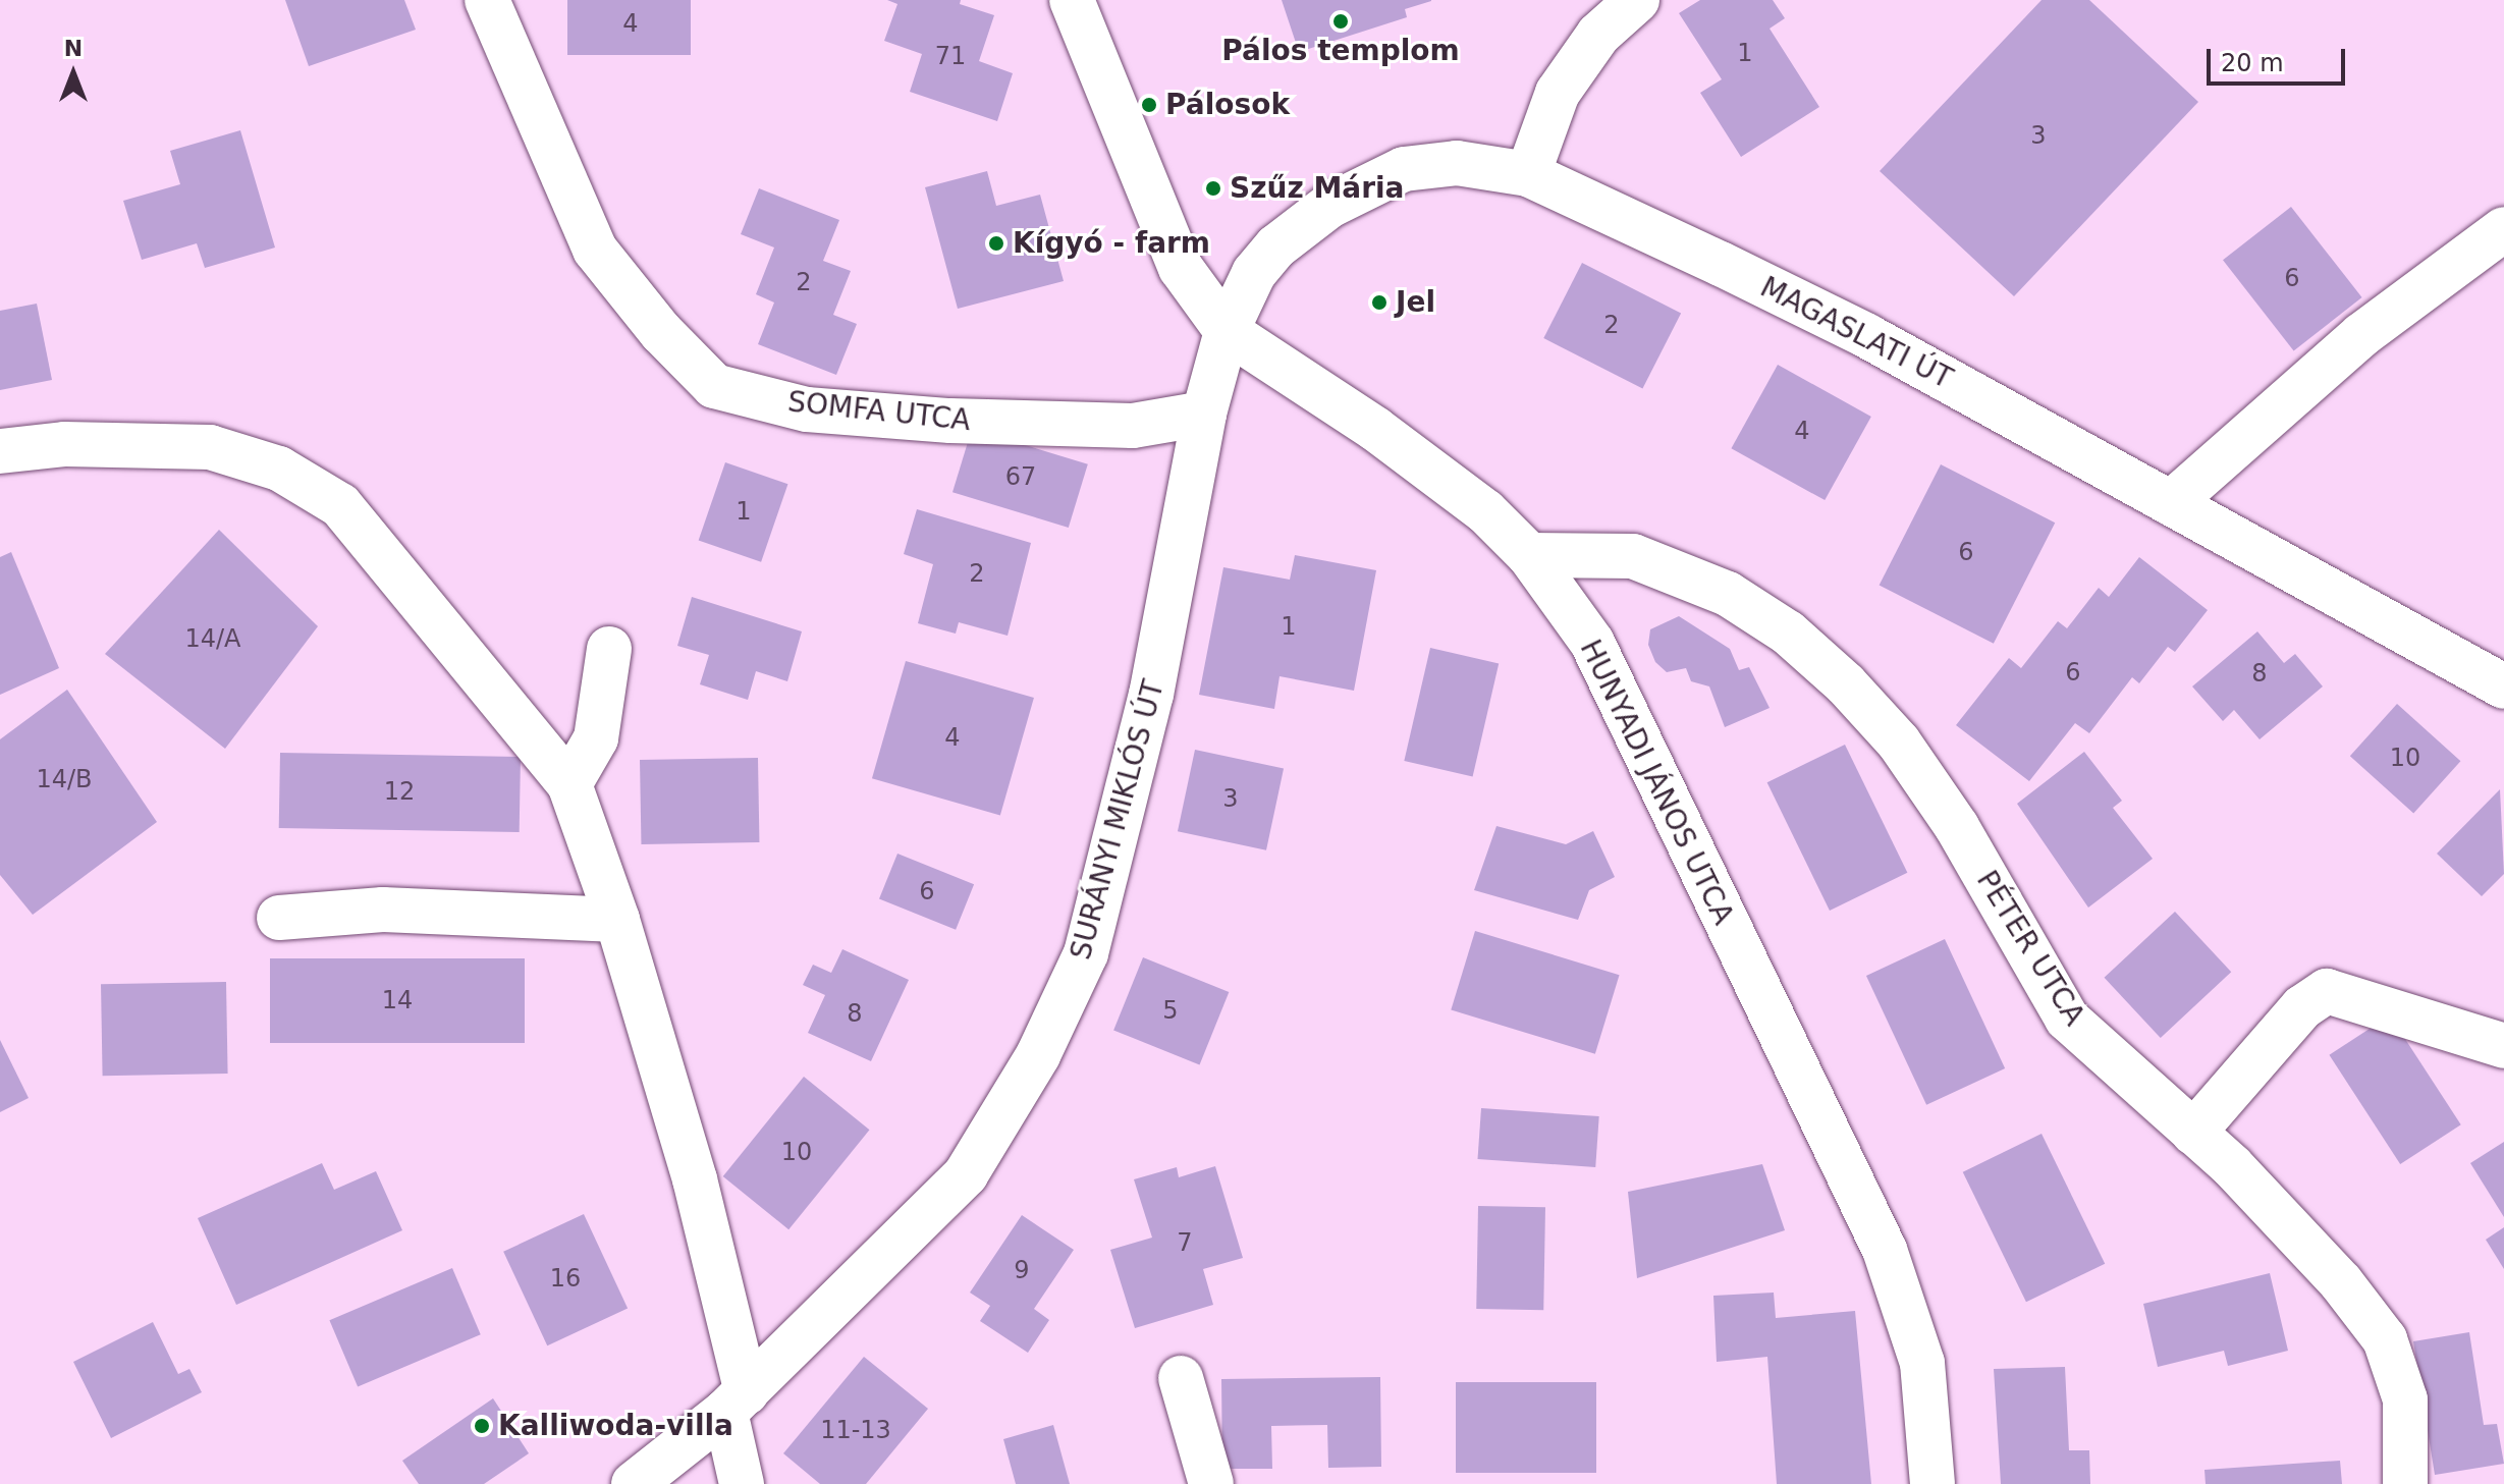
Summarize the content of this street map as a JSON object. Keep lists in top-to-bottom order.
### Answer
{
  "streets": {
    "street": [
      "MAGASLATI ÚT",
      "SOMFA UTCA",
      "HUNYADI JÁNOS UTCA",
      "SURÁNYI MIKLÓS ÚT",
      "PÉTER UTCA"
    ]
  },
  "crossings": [
    ["MAGASLATI ÚT", "HUNYADI JÁNOS UTCA"],
    ["MAGASLATI ÚT", "SURÁNYI MIKLÓS ÚT"],
    ["SOMFA UTCA", "SURÁNYI MIKLÓS ÚT"],
    ["HUNYADI JÁNOS UTCA", "SURÁNYI MIKLÓS ÚT"],
    ["HUNYADI JÁNOS UTCA", "PÉTER UTCA"]
  ],
  "places": [
    "Pálos templom",
    "Pálosok",
    "Szűz Mária",
    "Kígyó - farm",
    "Jel",
    "Kalliwoda-villa"
  ],
  "house_numbers": [
    "4",
    "1",
    "71",
    "3",
    "6",
    "2",
    "2",
    "4",
    "67",
    "1",
    "6",
    "2",
    "1",
    "14/A",
    "6",
    "8",
    "4",
    "10",
    "14/B",
    "12",
    "3",
    "6",
    "14",
    "5",
    "8",
    "10",
    "7",
    "9",
    "16",
    "11-13"
  ],
  "scale_bar": "20 m",
  "north": "top"
}
